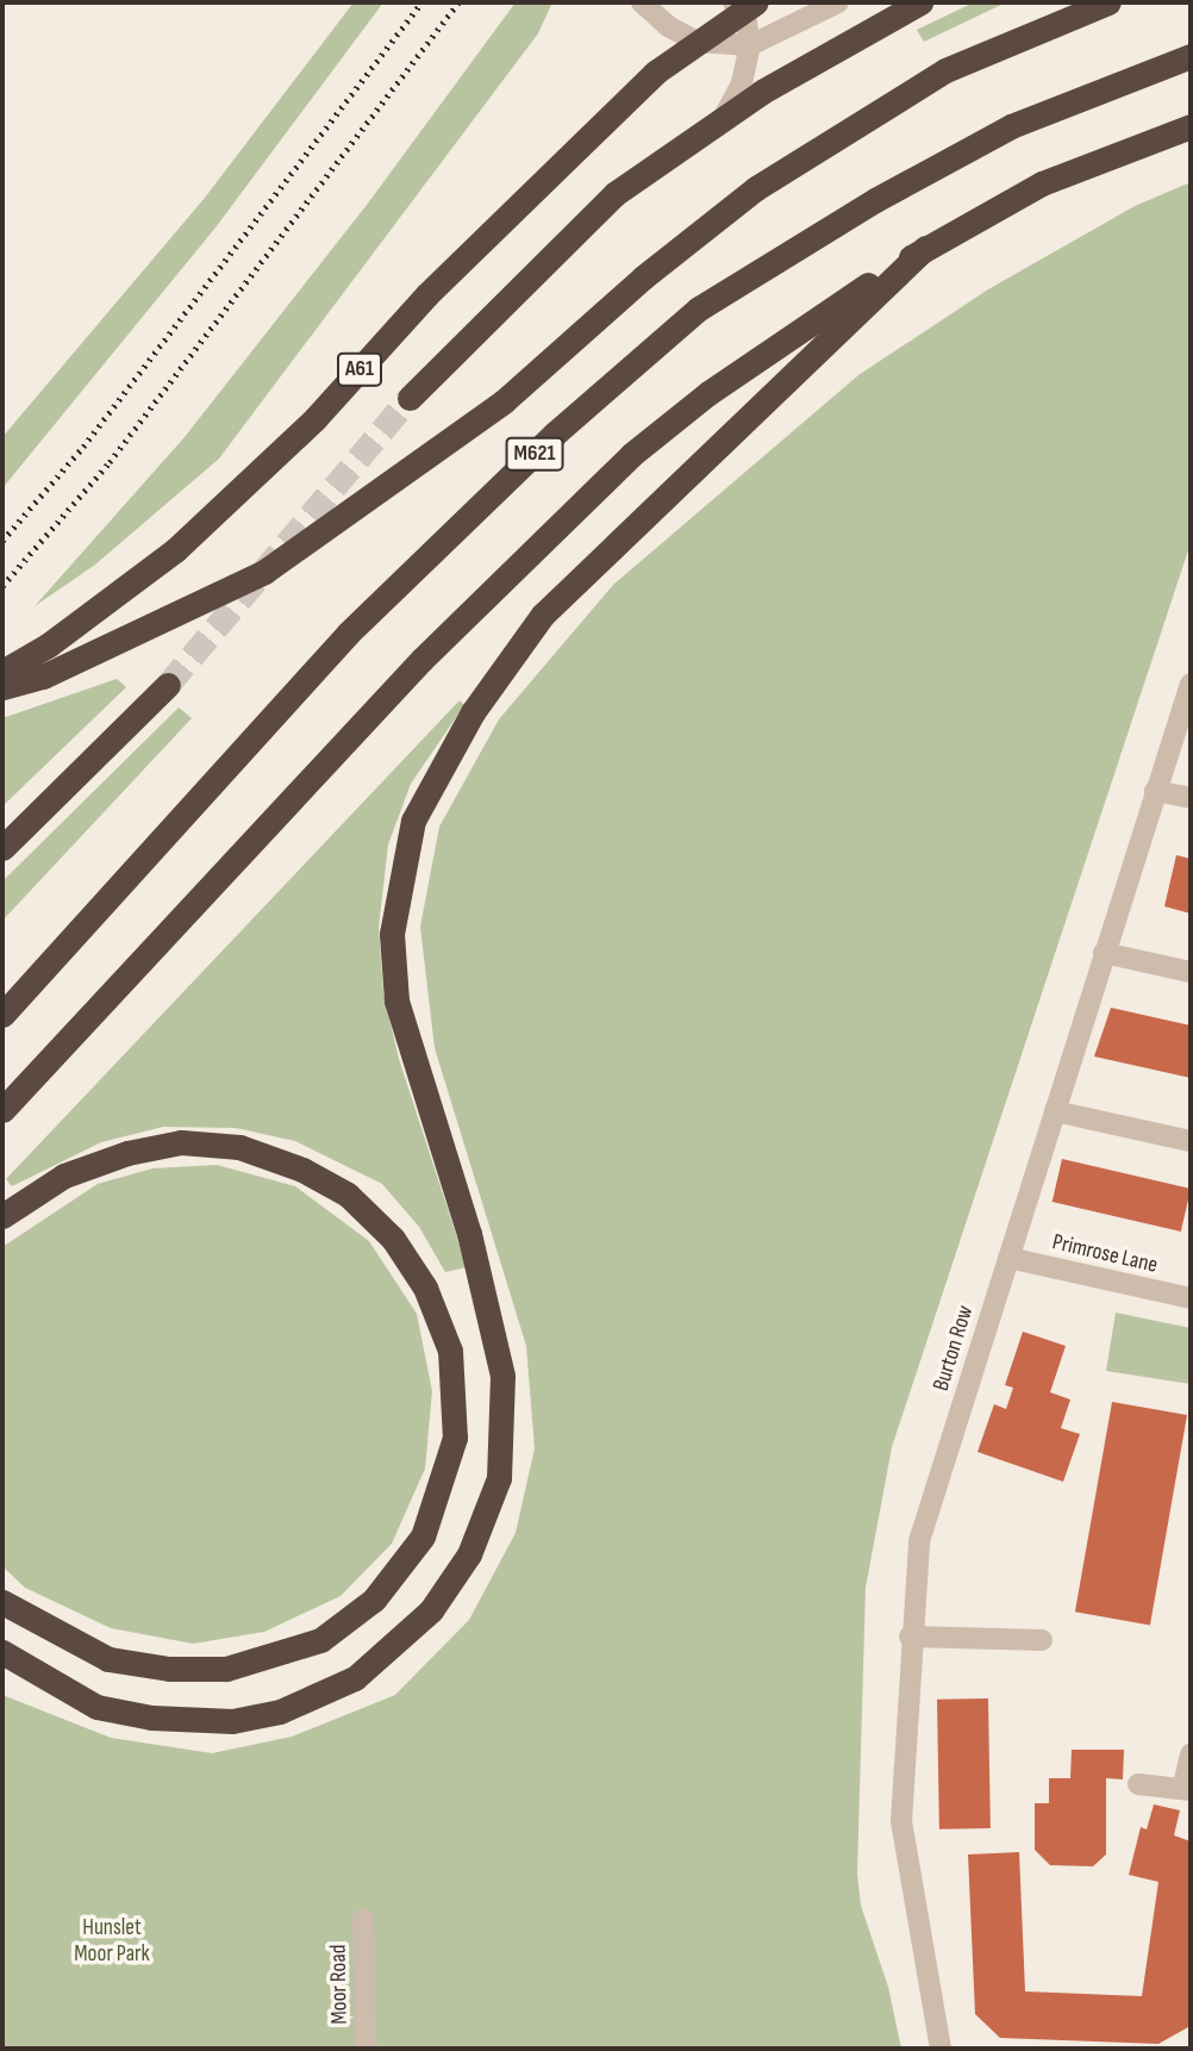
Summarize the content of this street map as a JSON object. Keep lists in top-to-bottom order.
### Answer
{
  "streets": {
    "highway": ["A61", "M621"],
    "street": ["Primrose Lane", "Burton Row", "Moor Road"]
  },
  "crossings": [
    ["Primrose Lane", "Burton Row"]
  ],
  "parks": ["Hunslet Moor Park"]
}
